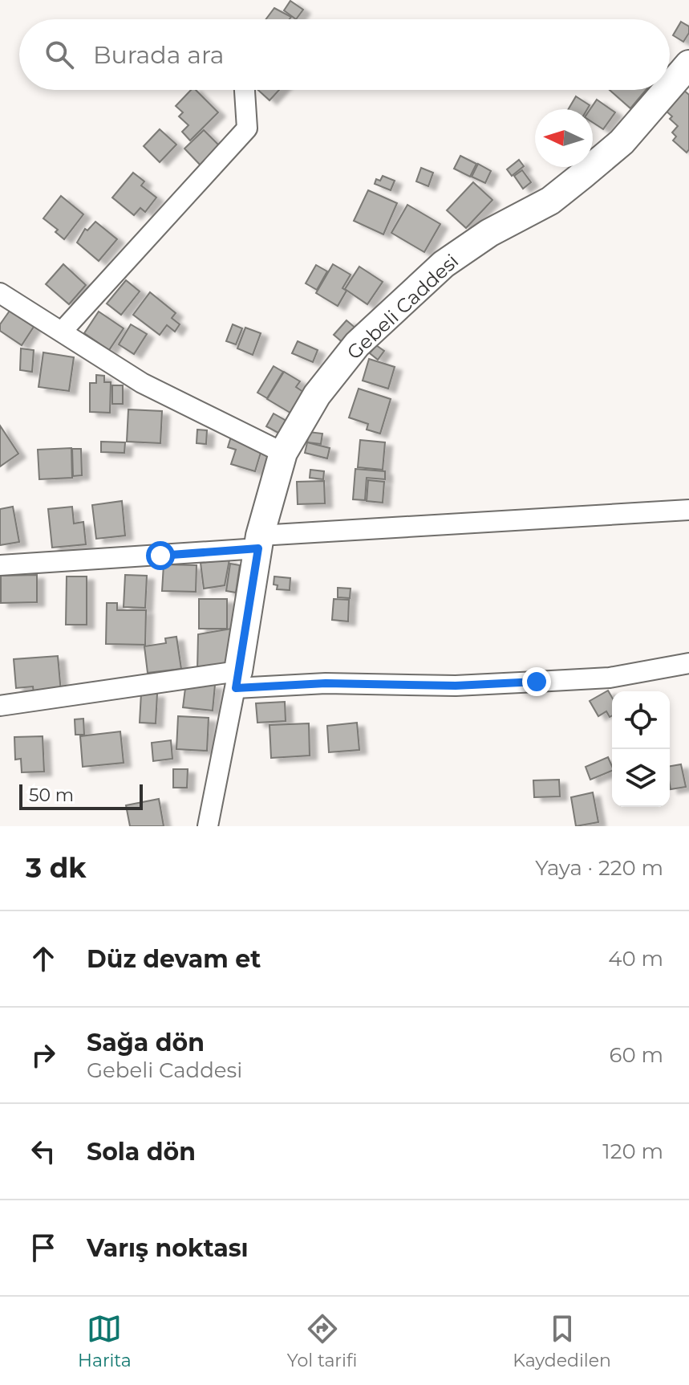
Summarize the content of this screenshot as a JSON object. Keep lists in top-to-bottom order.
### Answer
{
  "streets": {
    "main road": ["Gebeli Caddesi"]
  },
  "scale_bar": "50 m",
  "north": "left",
  "page": {
    "search": "Burada ara",
    "scale": "50 m",
    "heading": ["3 dk", "Yaya · 220 m"],
    "list": [
      ["Düz devam et", "40 m"],
      ["Sağa dön", "Gebeli Caddesi", "60 m"],
      ["Sola dön", "120 m"],
      "Varış noktası"
    ],
    "nav": ["Harita", "Yol tarifi", "Kaydedilen"]
  }
}
